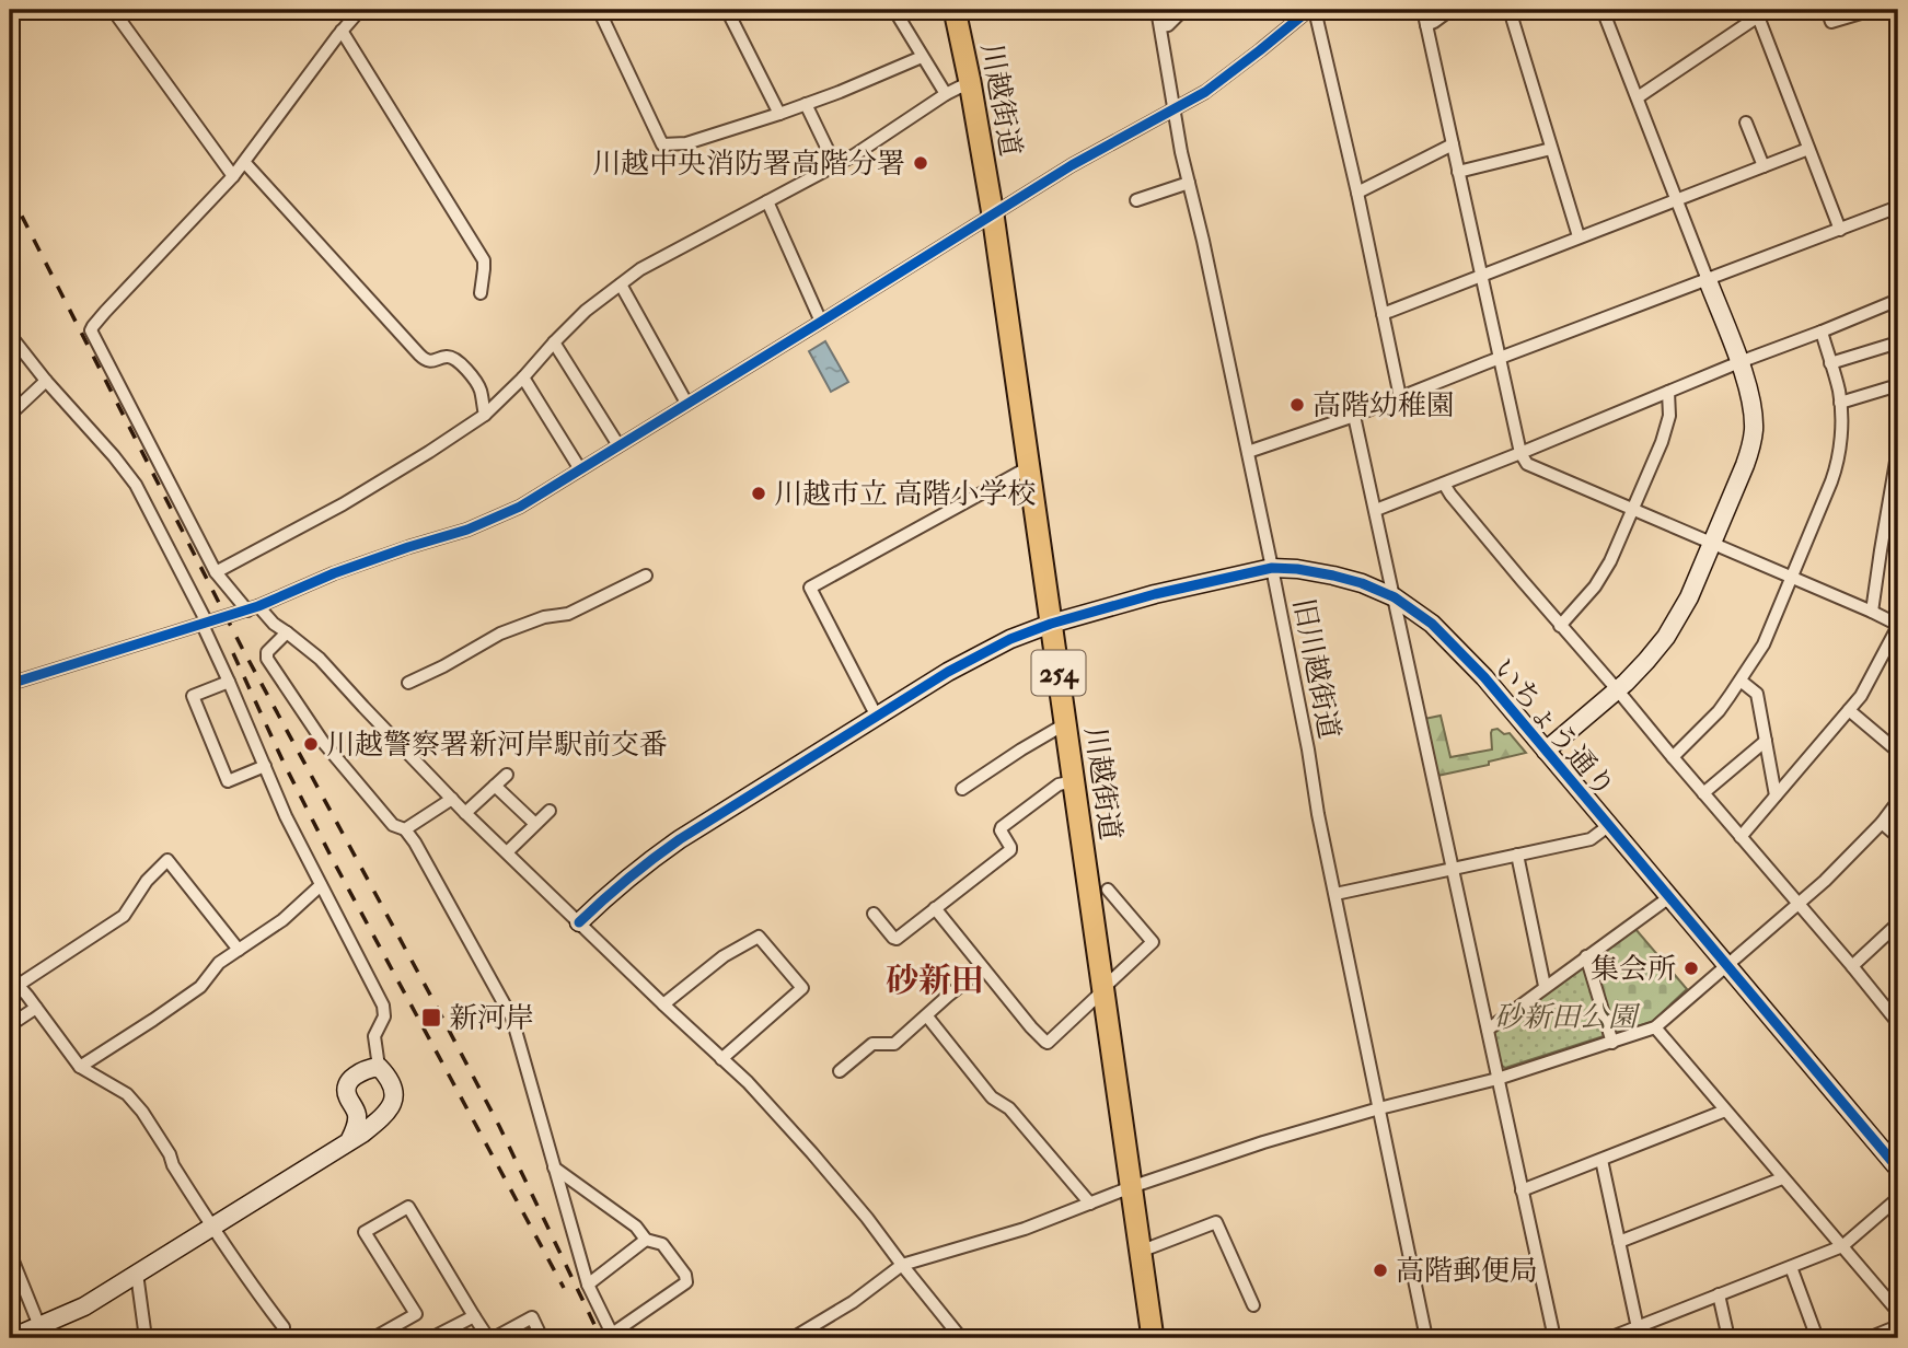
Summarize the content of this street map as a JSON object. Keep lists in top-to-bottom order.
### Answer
{
  "streets": {
    "highway": ["川越街道", "254"],
    "street": ["旧川越街道", "いちょう通り"]
  },
  "crossings": [
    ["川越街道", "いちょう通り"],
    ["旧川越街道", "いちょう通り"]
  ],
  "districts": ["砂新田"],
  "parks": ["砂新田公園"],
  "places": {
    "other": [
      "川越中央消防署高階分署",
      "高階幼稚園",
      "川越市立 高階小学校",
      "川越警察署新河岸駅前交番",
      "集会所",
      "高階郵便局"
    ],
    "transit": ["新河岸"]
  }
}
